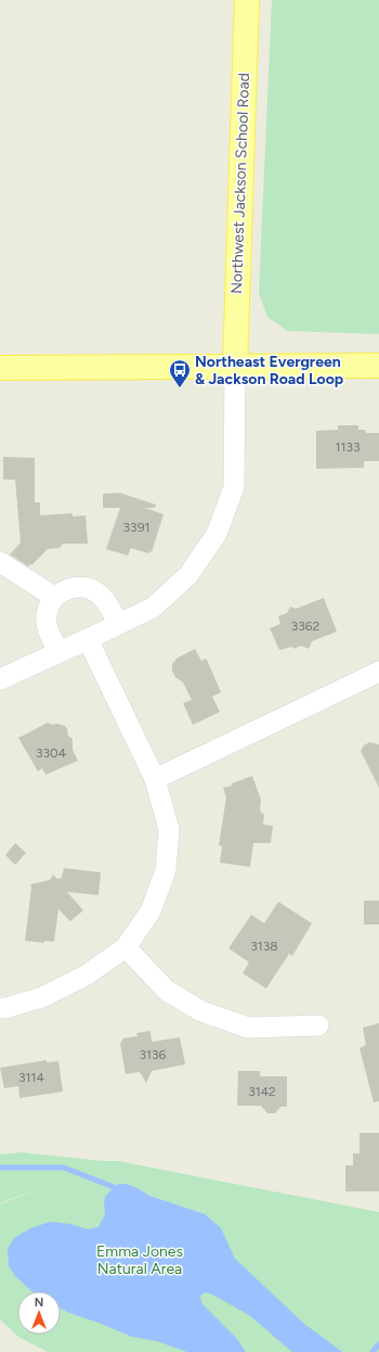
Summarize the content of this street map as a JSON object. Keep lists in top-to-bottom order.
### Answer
{
  "streets": {
    "main road": ["Northwest Jackson School Road"]
  },
  "parks": ["Emma Jones Natural Area"],
  "places": {
    "bus stop": ["Northeast Evergreen & Jackson Road Loop"]
  },
  "house_numbers": [
    "1133",
    "3391",
    "3362",
    "3304",
    "3138",
    "3136",
    "3114",
    "3142"
  ],
  "north": "top"
}
